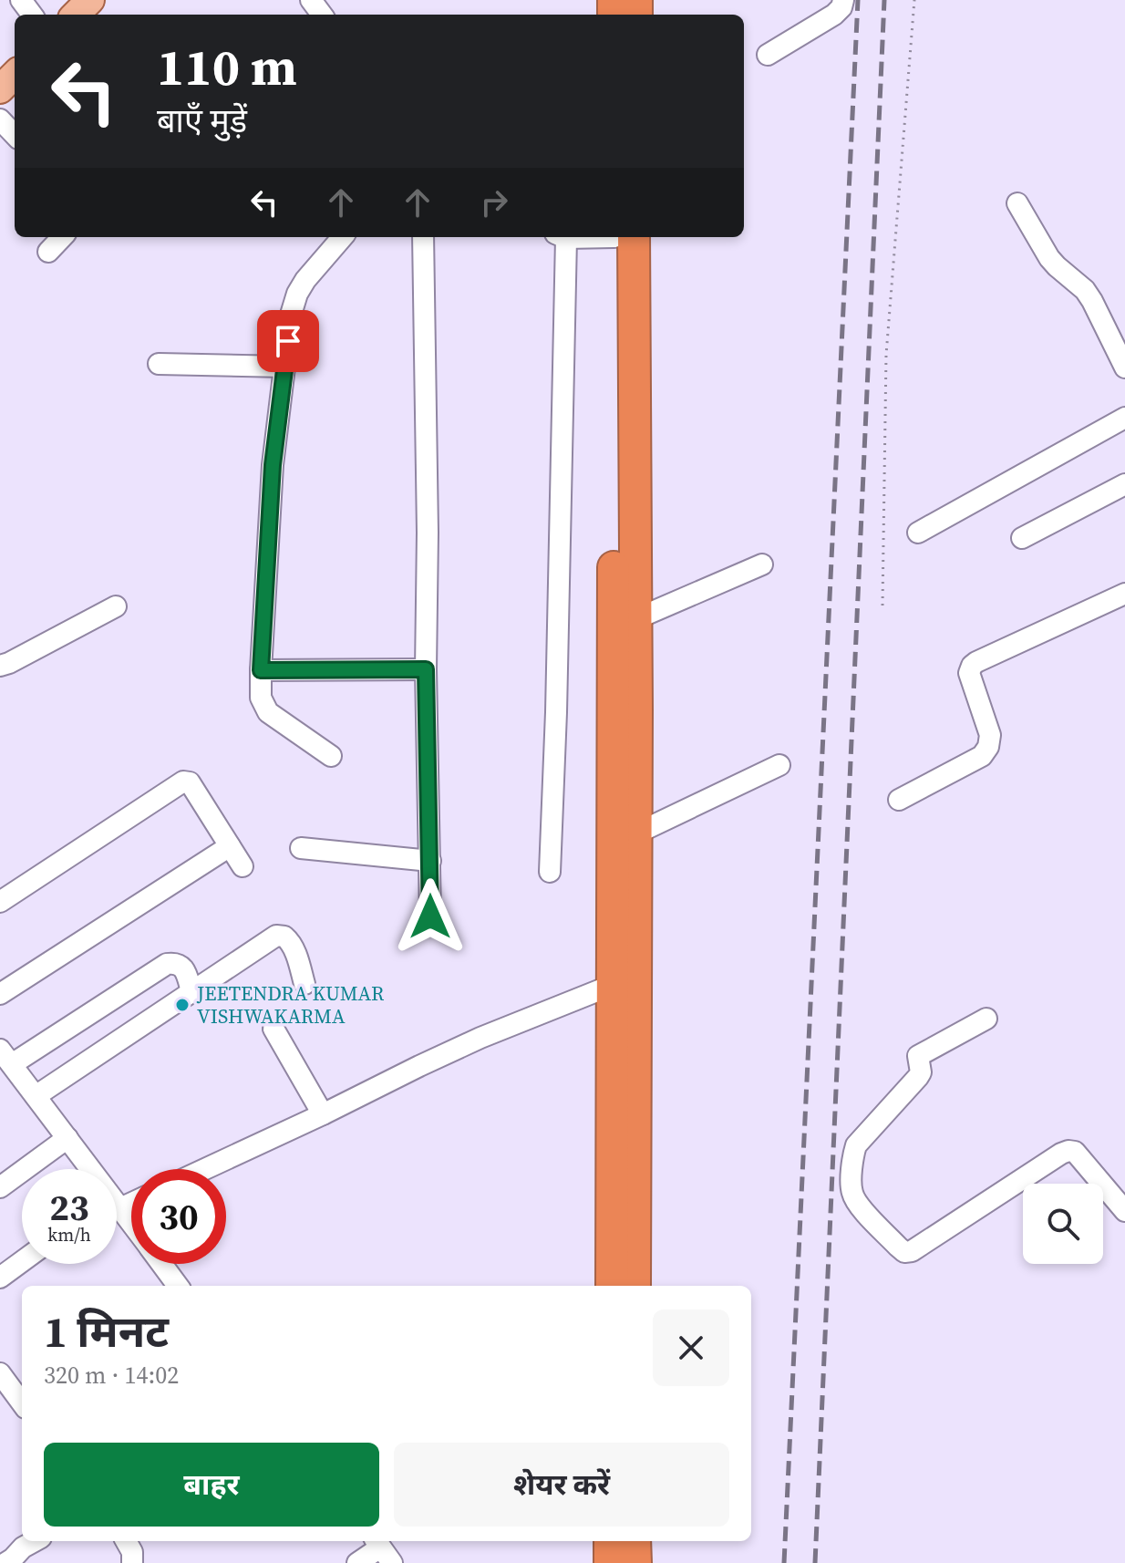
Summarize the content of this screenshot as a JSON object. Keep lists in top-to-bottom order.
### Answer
{
  "places": ["JEETENDRA KUMAR VISHWAKARMA"],
  "page": {
    "turn": ["110 m", "बाएँ मुड़ें"],
    "speed": "23 km/h",
    "limit": "30",
    "heading": ["1 मिनट", "320 m · 14:02"],
    "buttons": ["बाहर", "शेयर करें"]
  }
}
